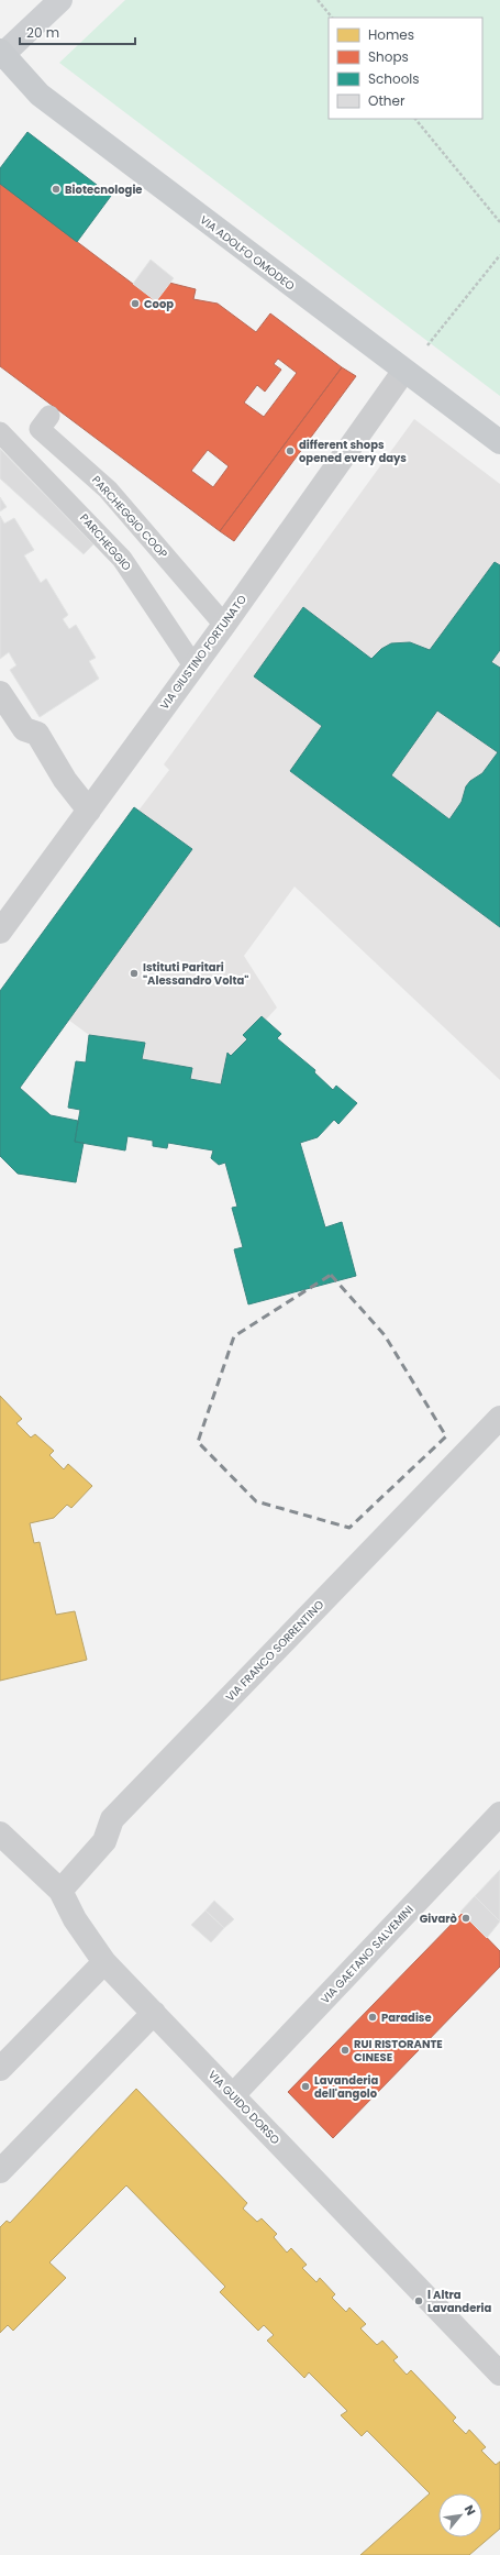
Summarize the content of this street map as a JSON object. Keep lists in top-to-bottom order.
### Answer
{
  "streets": {
    "main road": ["VIA ADOLFO OMODEO"],
    "street": [
      "VIA GIUSTINO FORTUNATO",
      "VIA FRANCO SORRENTINO",
      "VIA GAETANO SALVEMINI",
      "VIA GUIDO DORSO"
    ],
    "lane": ["PARCHEGGIO COOP", "PARCHEGGIO"]
  },
  "crossings": [
    ["VIA ADOLFO OMODEO", "VIA GIUSTINO FORTUNATO"],
    ["PARCHEGGIO COOP", "VIA GIUSTINO FORTUNATO"],
    ["PARCHEGGIO", "VIA GIUSTINO FORTUNATO"],
    ["VIA FRANCO SORRENTINO", "VIA GUIDO DORSO"],
    ["VIA GAETANO SALVEMINI", "VIA GUIDO DORSO"]
  ],
  "places": [
    "Biotecnologie",
    "Coop",
    "different shops opened every days",
    "Istituti Paritari \"Alessandro Volta\"",
    "Givarò",
    "Paradise",
    "RUI RISTORANTE CINESE",
    "Lavanderia dell'angolo",
    "l Altra Lavanderia"
  ],
  "legend": [
    "Homes",
    "Shops",
    "Schools",
    "Other"
  ],
  "scale_bar": "20 m",
  "north": "top right"
}
